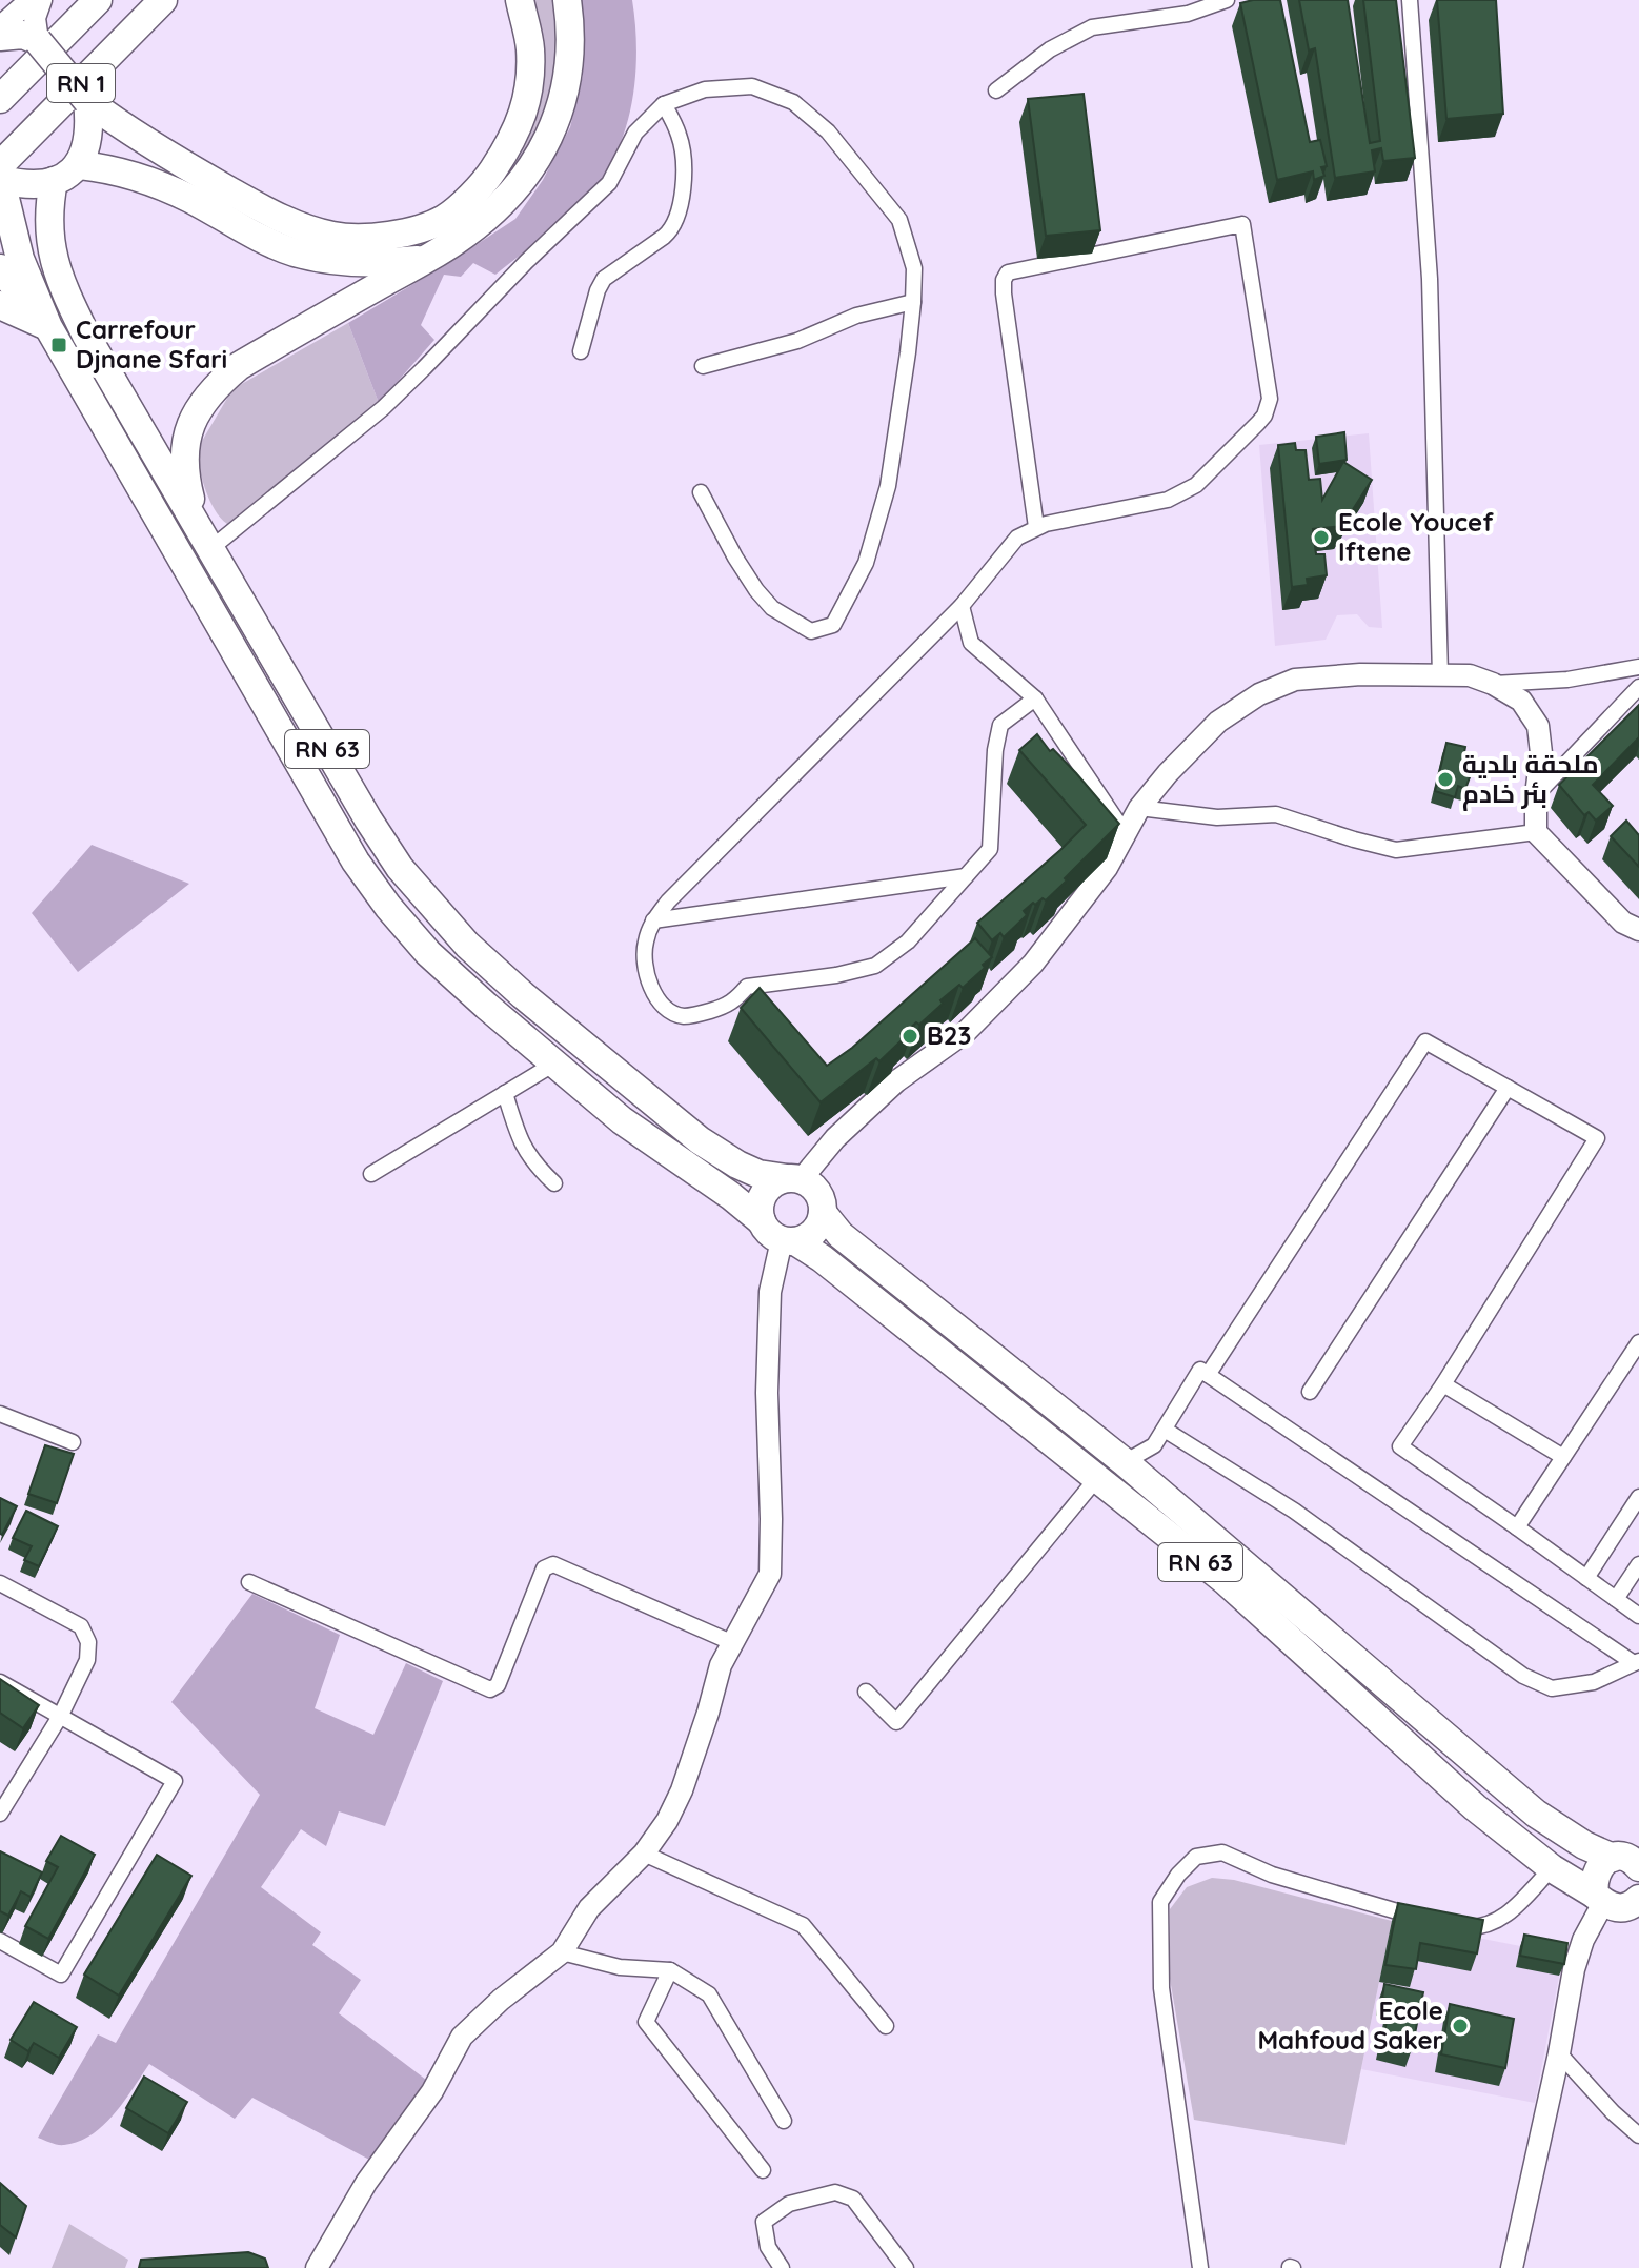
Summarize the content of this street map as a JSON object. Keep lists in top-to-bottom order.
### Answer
{
  "streets": {
    "highway": ["RN 1", "RN 63"]
  },
  "crossings": [
    ["RN 1", "RN 63"]
  ],
  "places": {
    "transit": ["Carrefour Djnane Sfari"],
    "other": [
      "Ecole Youcef Iftene",
      "ملحقة بلدية بئر خادم",
      "B23",
      "Ecole Mahfoud Saker"
    ]
  }
}
